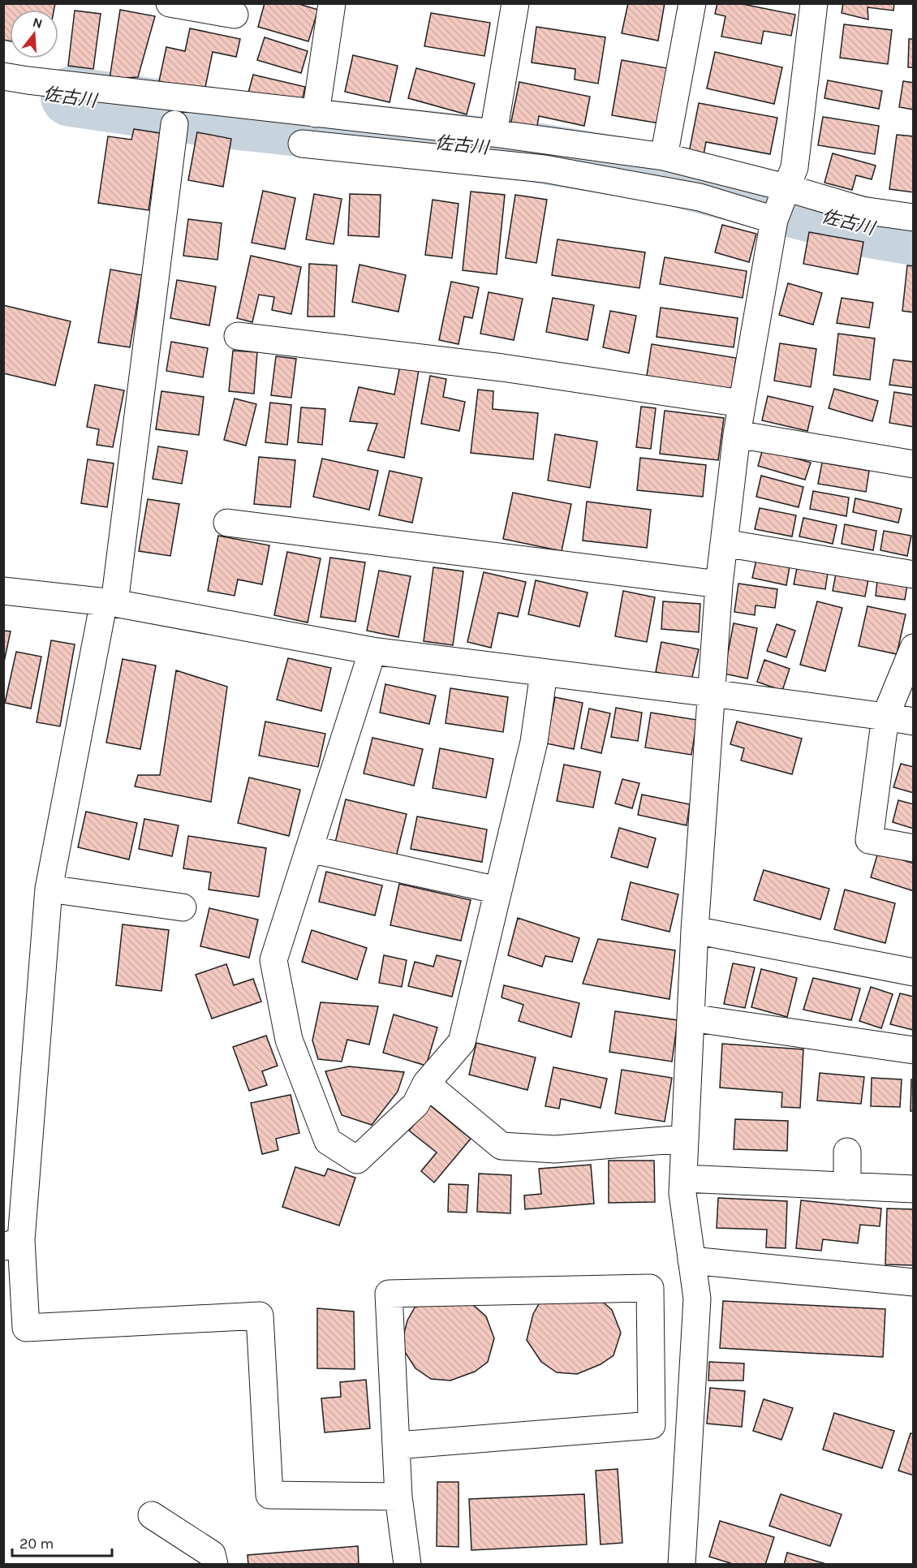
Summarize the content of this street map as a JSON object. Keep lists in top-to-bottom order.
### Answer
{
  "water": ["佐古川"],
  "scale_bar": "20 m",
  "north": "top"
}
